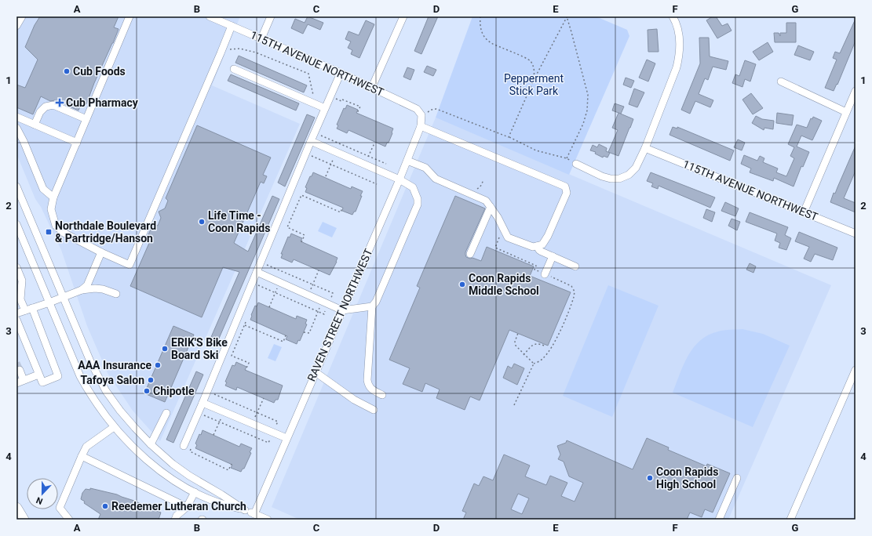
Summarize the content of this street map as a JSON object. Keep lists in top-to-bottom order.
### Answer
{
  "streets": {
    "street": ["115TH AVENUE NORTHWEST", "RAVEN STREET NORTHWEST"]
  },
  "crossings": [
    ["115TH AVENUE NORTHWEST", "RAVEN STREET NORTHWEST"]
  ],
  "parks": ["Pepperment Stick Park"],
  "places": {
    "other": [
      "Cub Foods",
      "Life Time - Coon Rapids",
      "Coon Rapids Middle School",
      "ERIK'S Bike Board Ski",
      "AAA Insurance",
      "Tafoya Salon",
      "Chipotle",
      "Coon Rapids High School",
      "Reedemer Lutheran Church"
    ],
    "health": ["Cub Pharmacy"],
    "transit": ["Northdale Boulevard & Partridge/Hanson"]
  },
  "north": "bottom",
  "grid": {
    "columns": [
      "A",
      "B",
      "C",
      "D",
      "E",
      "F",
      "G"
    ],
    "rows": [
      "1",
      "2",
      "3",
      "4"
    ]
  }
}
